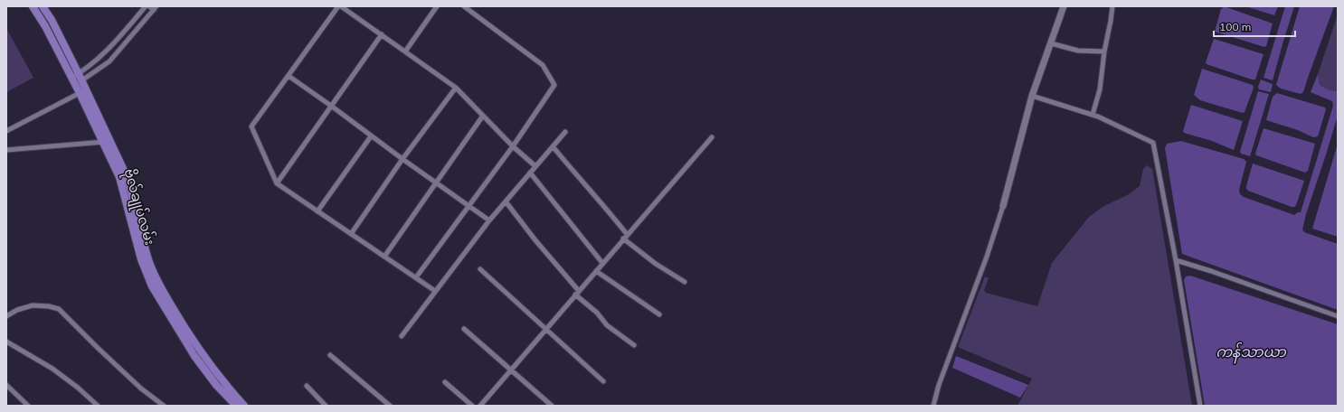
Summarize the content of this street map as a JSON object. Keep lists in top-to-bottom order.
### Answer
{
  "streets": {
    "main road": ["ဗိုလ်ချုပ်လမ်း"]
  },
  "water": ["ကန်သာယာ"],
  "scale_bar": "100 m"
}
